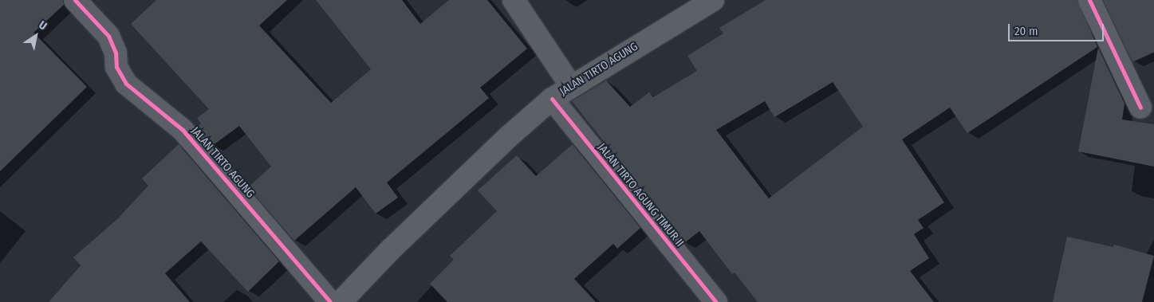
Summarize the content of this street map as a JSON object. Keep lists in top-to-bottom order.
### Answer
{
  "streets": {
    "main road": ["JALAN TIRTO AGUNG"],
    "street": ["JALAN TIRTO AGUNG TIMUR II"]
  },
  "crossings": [
    ["JALAN TIRTO AGUNG", "JALAN TIRTO AGUNG TIMUR II"]
  ],
  "scale_bar": "20 m",
  "north": "top right"
}
